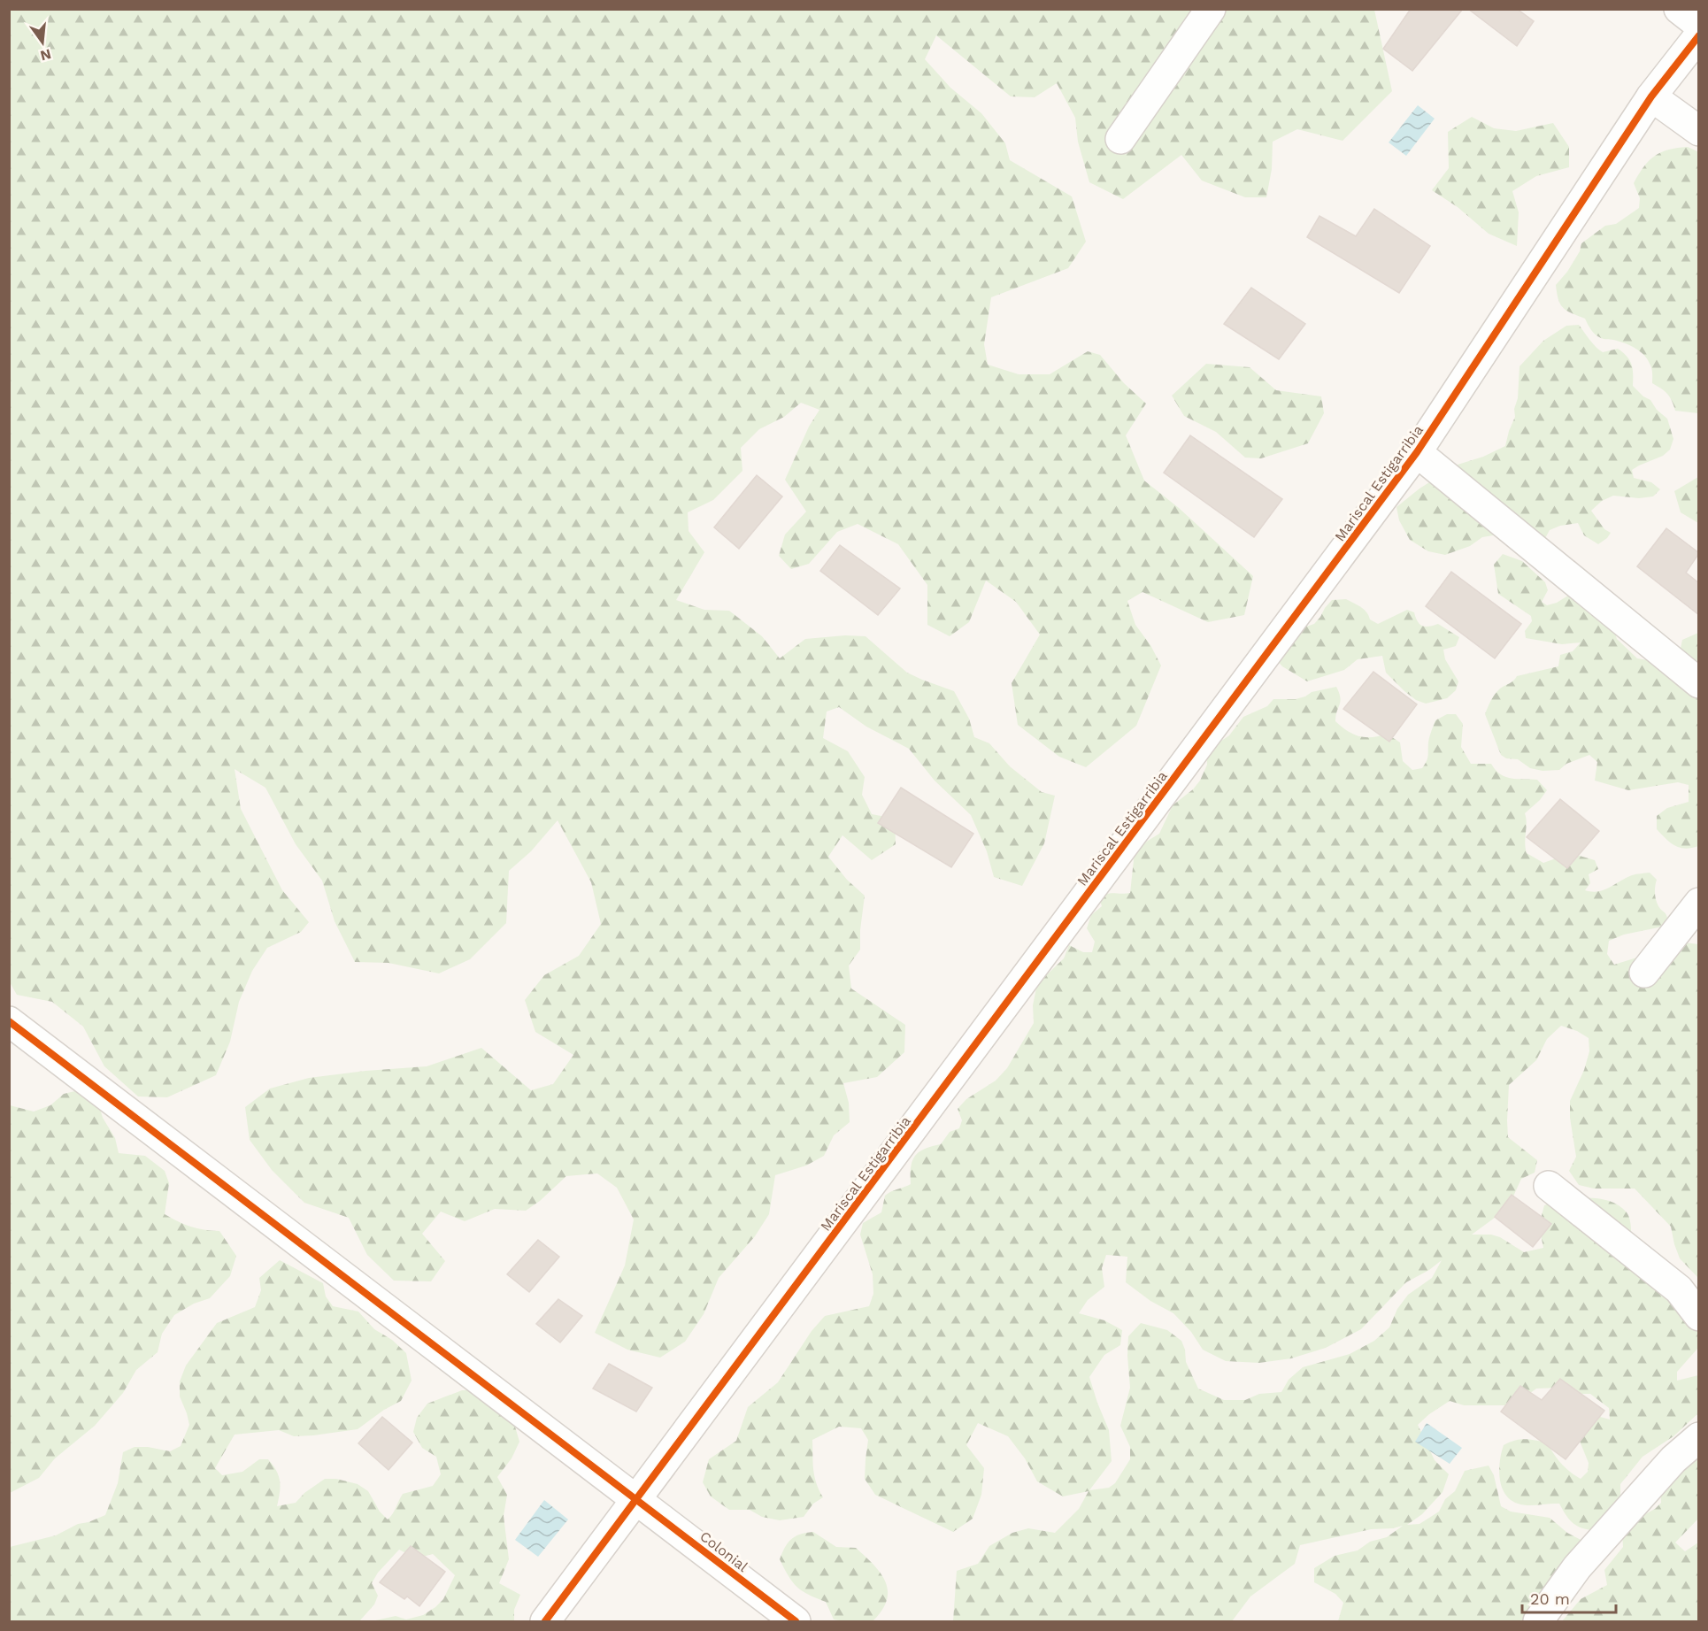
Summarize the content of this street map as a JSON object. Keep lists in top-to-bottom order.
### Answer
{
  "streets": {
    "street": ["Mariscal Estigarribia", "Colonial"]
  },
  "crossings": [
    ["Mariscal Estigarribia", "Colonial"]
  ],
  "scale_bar": "20 m",
  "north": "bottom"
}
